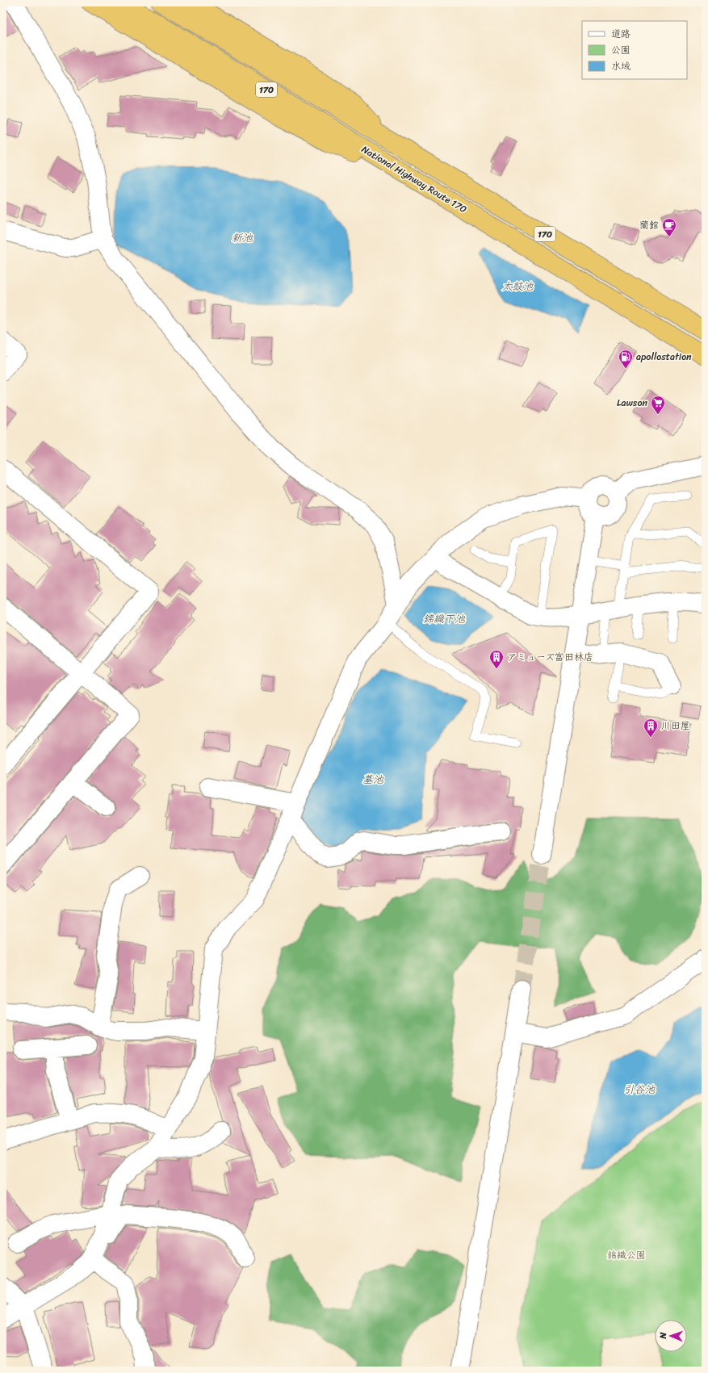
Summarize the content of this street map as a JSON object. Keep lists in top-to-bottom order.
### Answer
{
  "streets": {
    "highway": ["170", "National Highway Route 170"]
  },
  "water": [
    "新池",
    "太鼓池",
    "錦織下池",
    "墓池",
    "引谷池"
  ],
  "parks": ["錦織公園"],
  "places": {
    "cafe": ["蘭館"],
    "fuel station": ["apollostation"],
    "supermarket": ["Lawson"],
    "building": ["アミューズ富田林店", "川田屋"]
  },
  "legend": ["道路", "公園", "水域"],
  "north": "left"
}
